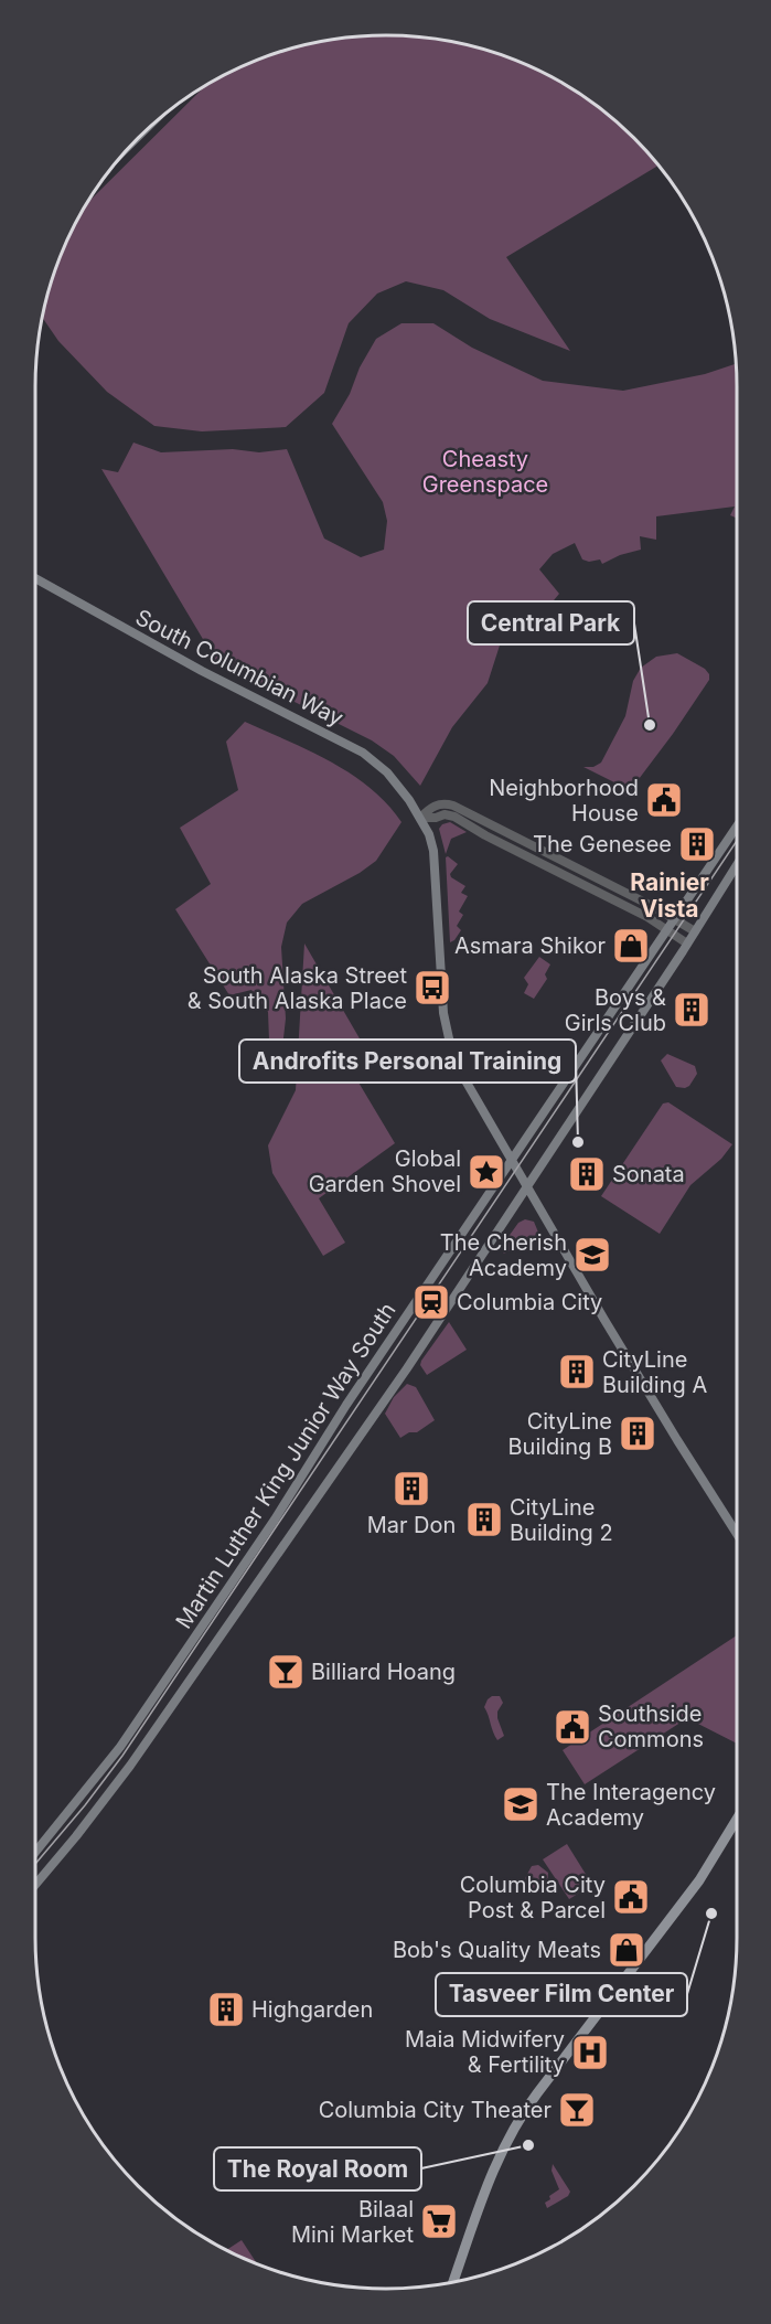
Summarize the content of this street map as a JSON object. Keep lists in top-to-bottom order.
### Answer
{
  "streets": {
    "main road": ["South Columbian Way", "Martin Luther King Junior Way South"]
  },
  "crossings": [
    ["South Columbian Way", "Martin Luther King Junior Way South"]
  ],
  "districts": ["Rainier Vista"],
  "parks": ["Cheasty Greenspace"],
  "places": {
    "other": [
      "Central Park",
      "Androfits Personal Training",
      "Tasveer Film Center",
      "The Royal Room"
    ],
    "public building": ["Neighborhood House", "Southside Commons", "Columbia City Post & Parcel"],
    "building": [
      "The Genesee",
      "Boys & Girls Club",
      "Sonata",
      "CityLine Building A",
      "CityLine Building B",
      "Mar Don",
      "CityLine Building 2",
      "Highgarden"
    ],
    "shop": ["Asmara Shikor", "Bob's Quality Meats"],
    "bus stop": ["South Alaska Street & South Alaska Place"],
    "place": ["Global Garden Shovel"],
    "school or university": ["The Cherish Academy", "The Interagency Academy"],
    "station": ["Columbia City"],
    "bar": ["Billiard Hoang", "Columbia City Theater"],
    "hospital": ["Maia Midwifery & Fertility"],
    "supermarket": ["Bilaal Mini Market"]
  }
}
